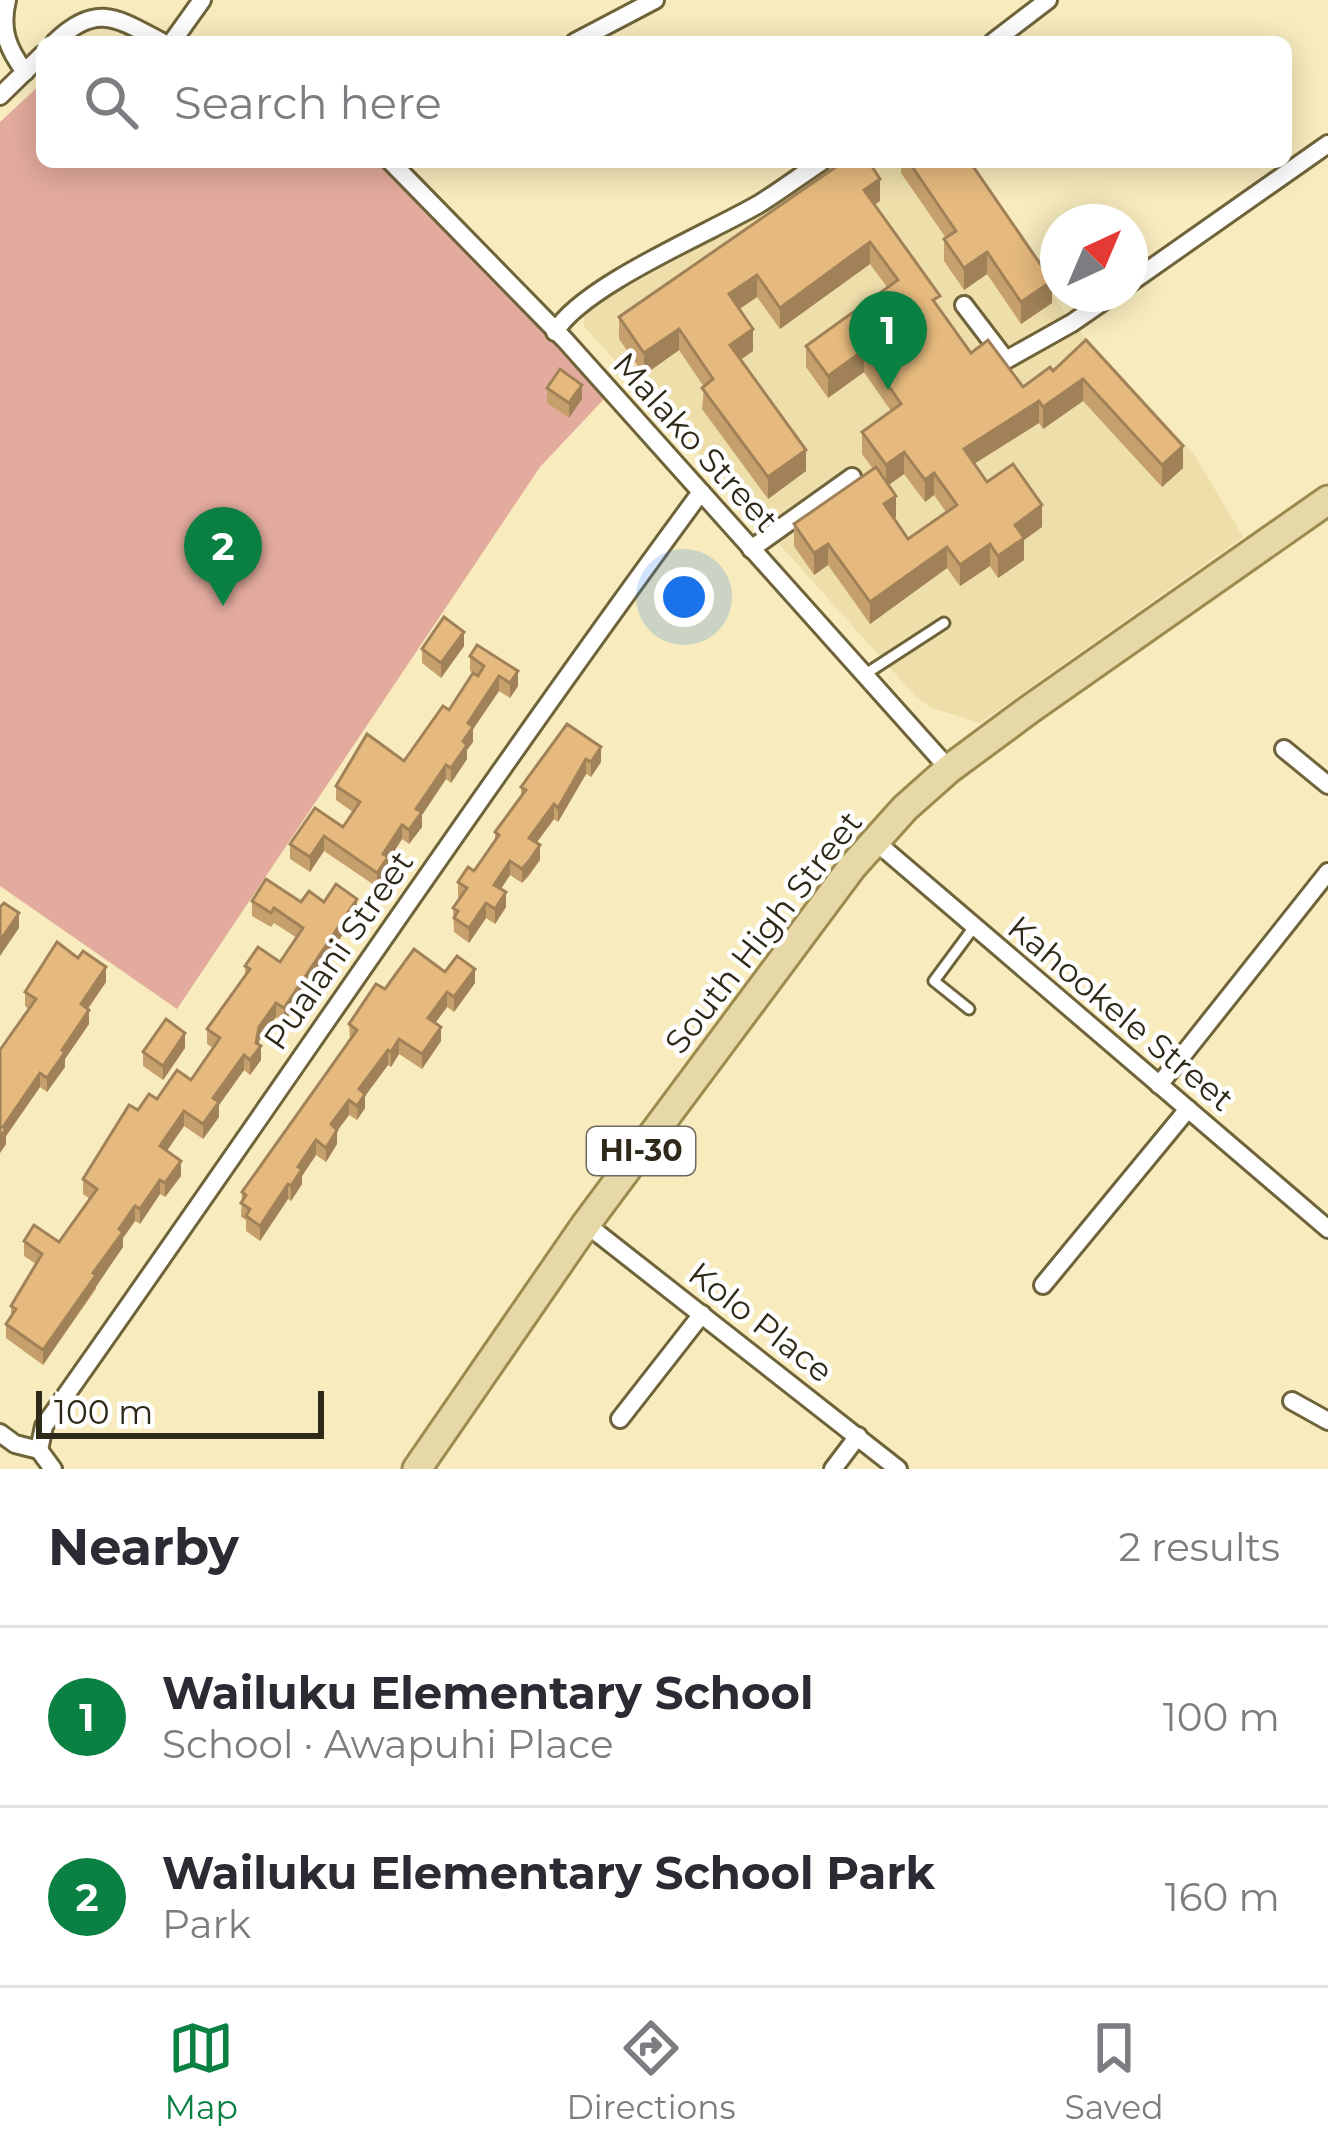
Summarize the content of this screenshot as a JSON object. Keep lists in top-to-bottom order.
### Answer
{
  "streets": {
    "main road": ["South High Street", "HI-30"],
    "street": [
      "Malako Street",
      "Pualani Street",
      "Kahookele Street",
      "Kolo Place"
    ]
  },
  "crossings": [
    ["Malako Street", "South High Street"],
    ["Malako Street", "Pualani Street"],
    ["South High Street", "Kahookele Street"],
    ["South High Street", "Kolo Place"]
  ],
  "scale_bar": "100 m",
  "north": "top right",
  "page": {
    "search": "Search here",
    "pins": ["1", "2"],
    "scale": "100 m",
    "heading": ["Nearby", "2 results"],
    "list": [
      {
        "mark": "1",
        "name": "Wailuku Elementary School",
        "note": "School · Awapuhi Place",
        "value": "100 m"
      },
      {
        "mark": "2",
        "name": "Wailuku Elementary School Park",
        "note": "Park",
        "value": "160 m"
      }
    ],
    "nav": ["Map", "Directions", "Saved"]
  }
}
